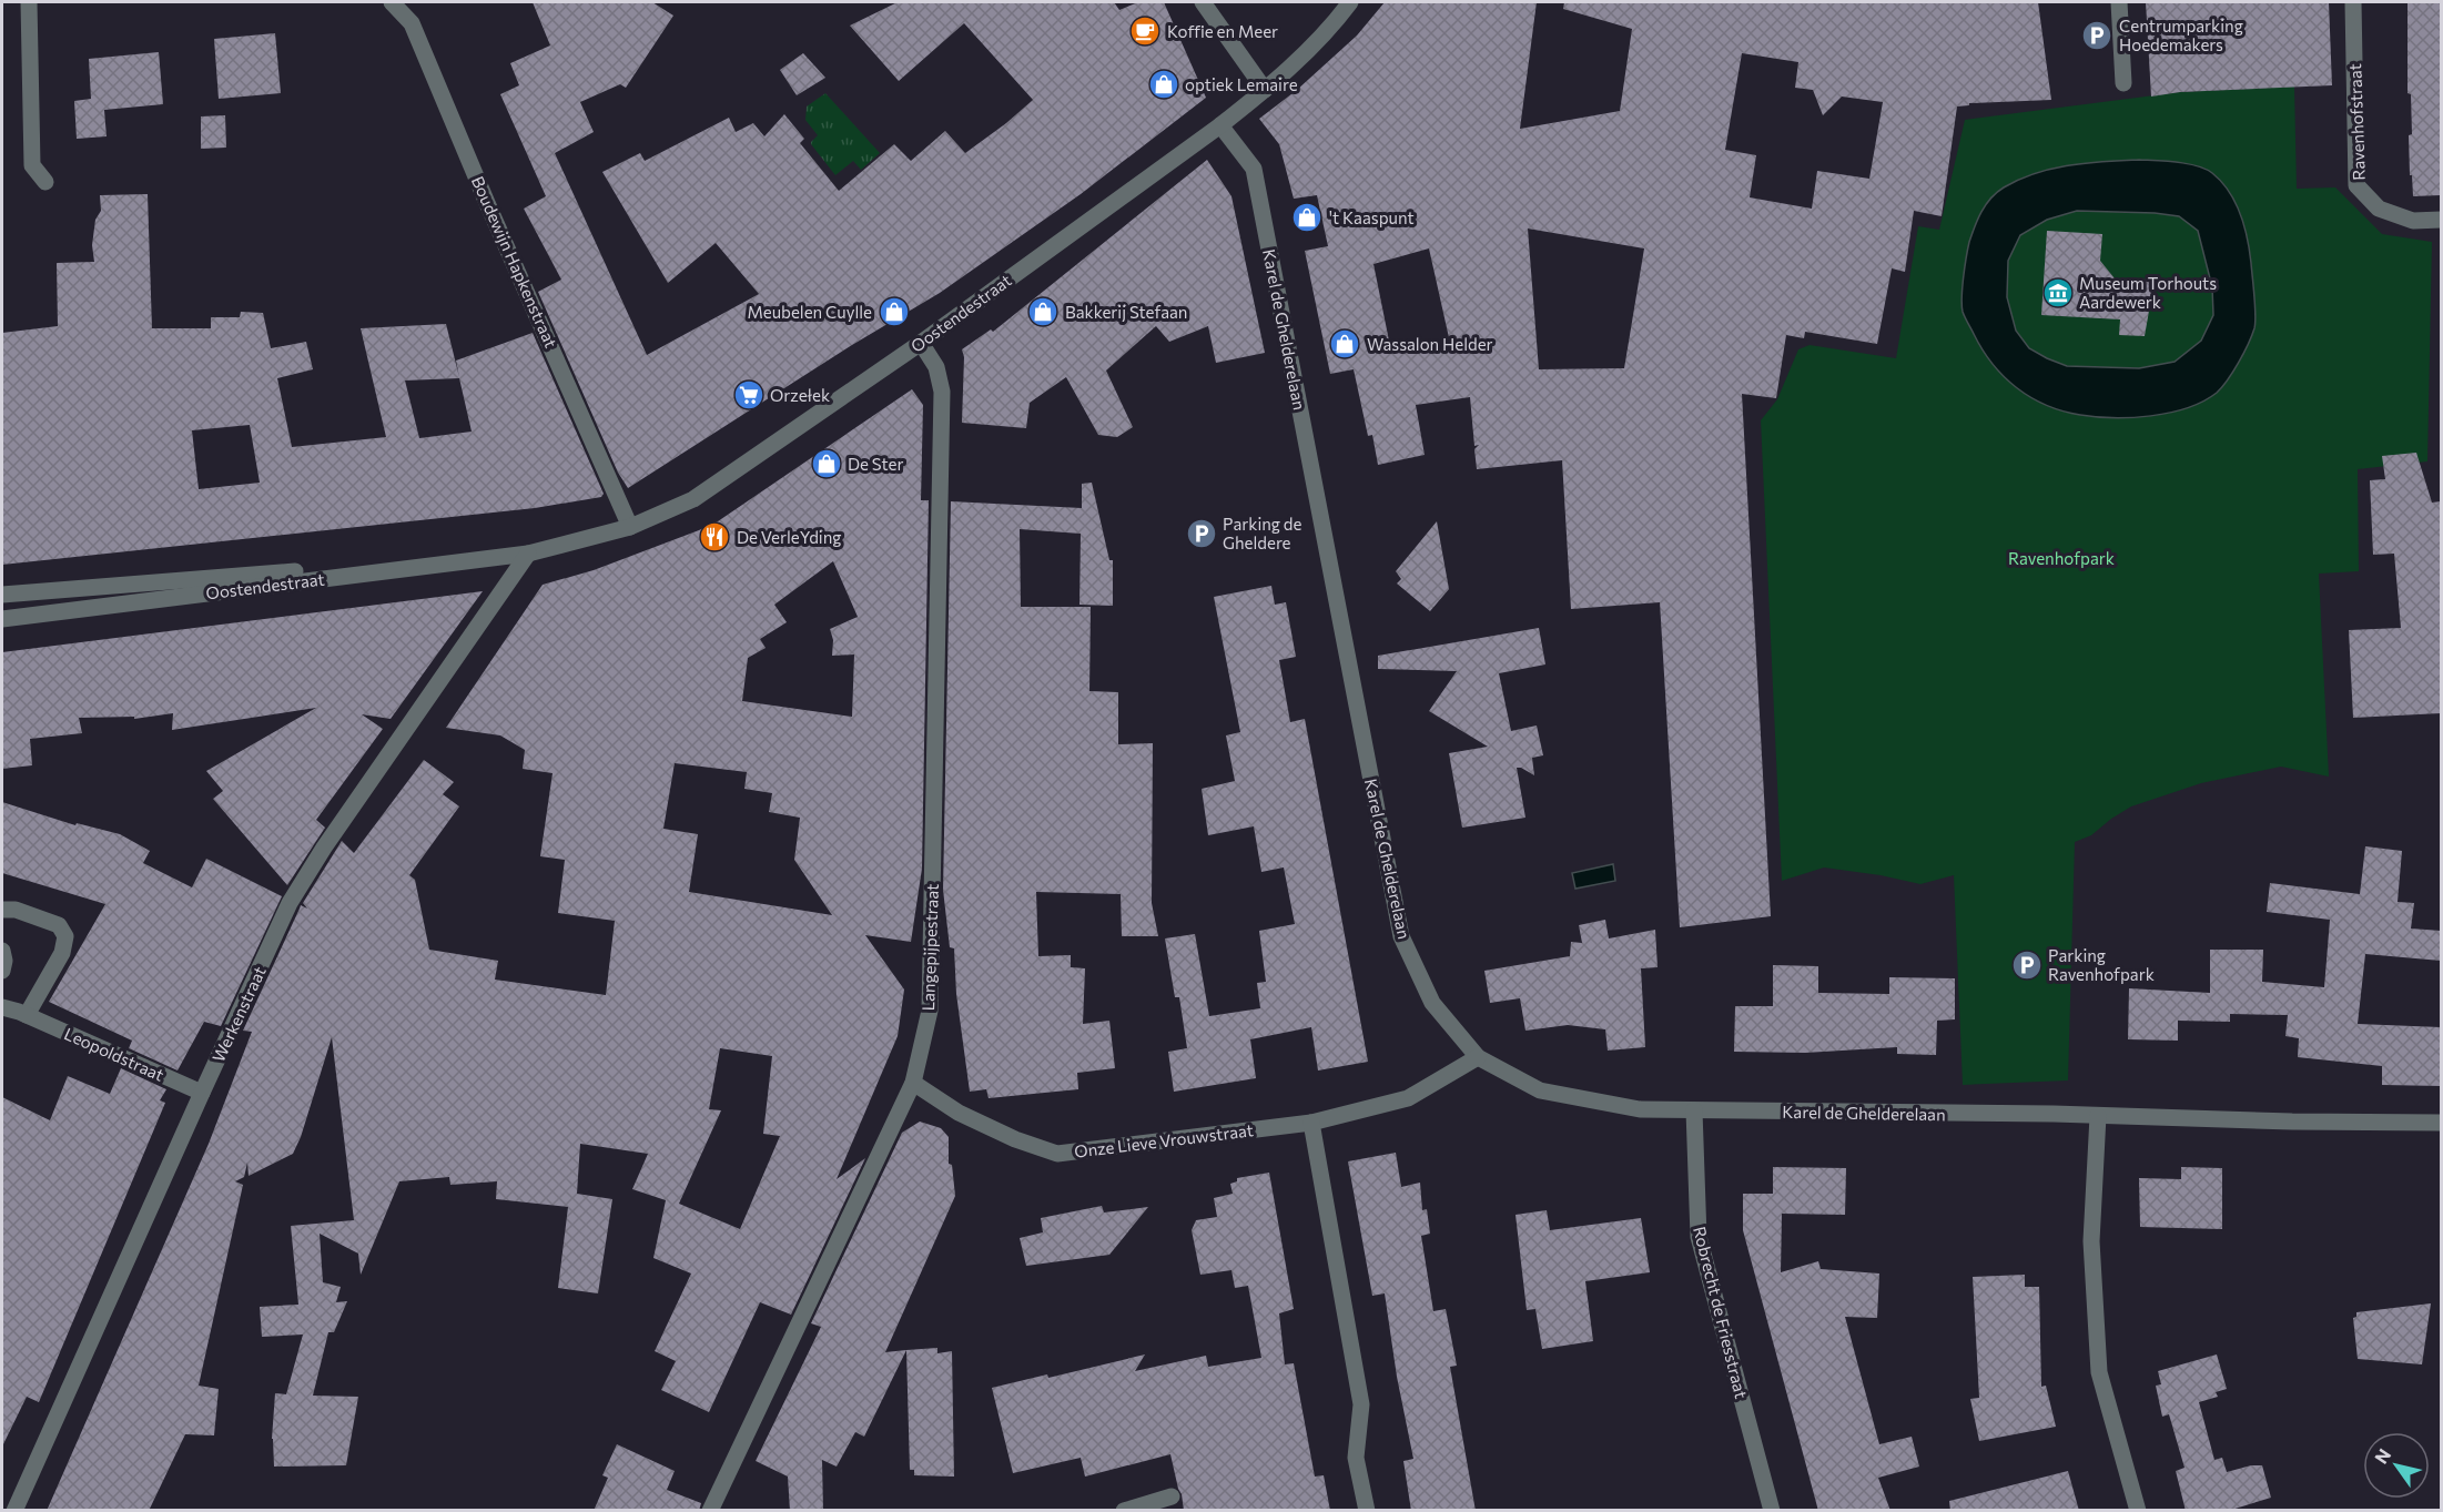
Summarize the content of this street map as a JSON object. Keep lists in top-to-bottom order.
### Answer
{
  "streets": {
    "street": [
      "Ravenhofstraat",
      "Boudewijn Hapkenstraat",
      "Oostendestraat",
      "Karel de Ghelderelaan",
      "Langepijpestraat",
      "Werkenstraat",
      "Leopoldstraat",
      "Onze Lieve Vrouwstraat",
      "Robrecht de Friesstraat"
    ]
  },
  "crossings": [
    ["Boudewijn Hapkenstraat", "Oostendestraat"],
    ["Oostendestraat", "Karel de Ghelderelaan"],
    ["Oostendestraat", "Langepijpestraat"],
    ["Oostendestraat", "Werkenstraat"],
    ["Karel de Ghelderelaan", "Onze Lieve Vrouwstraat"],
    ["Karel de Ghelderelaan", "Robrecht de Friesstraat"],
    ["Langepijpestraat", "Onze Lieve Vrouwstraat"],
    ["Werkenstraat", "Leopoldstraat"]
  ],
  "parks": ["Ravenhofpark"],
  "places": {
    "cafe": ["Koffie en Meer"],
    "parking": ["Centrumparking Hoedemakers", "Parking de Gheldere", "Parking Ravenhofpark"],
    "shop": [
      "optiek Lemaire",
      "'t Kaaspunt",
      "Meubelen Cuylle",
      "Bakkerij Stefaan",
      "Wassalon Helder",
      "De Ster"
    ],
    "museum": ["Museum Torhouts Aardewerk"],
    "supermarket": ["Orzełek"],
    "restaurant": ["De VerleYding"]
  },
  "north": "top left"
}
